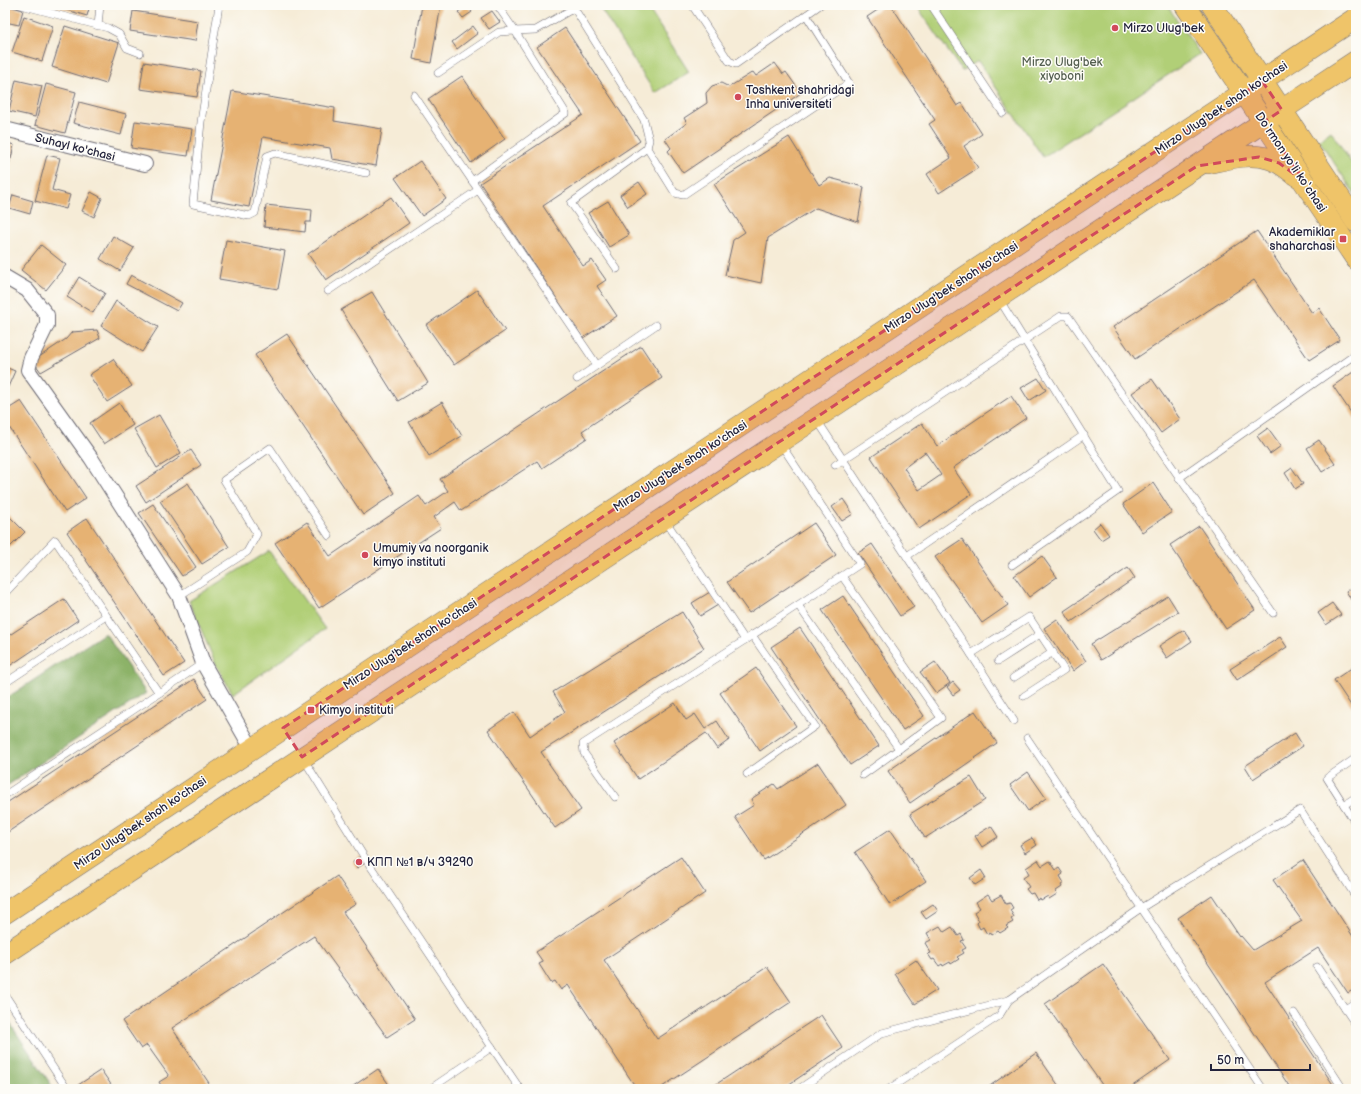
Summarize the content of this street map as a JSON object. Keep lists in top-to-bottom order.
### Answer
{
  "streets": {
    "main road": ["Mirzo Ulug'bek shoh ko'chasi", "Do‘rmon yo‘li ko‘chasi"],
    "street": ["Suhayl ko'chasi"]
  },
  "crossings": [
    ["Mirzo Ulug'bek shoh ko'chasi", "Do‘rmon yo‘li ko‘chasi"]
  ],
  "parks": ["Mirzo Ulug'bek xiyoboni"],
  "places": {
    "other": [
      "Mirzo Ulug'bek",
      "Toshkent shahridagi Inha universiteti",
      "Umumiy va noorganik kimyo instituti",
      "КПП №1 в/ч 39290"
    ],
    "transit": ["Akademiklar shaharchasi", "Kimyo instituti"]
  },
  "scale_bar": "50 m"
}
